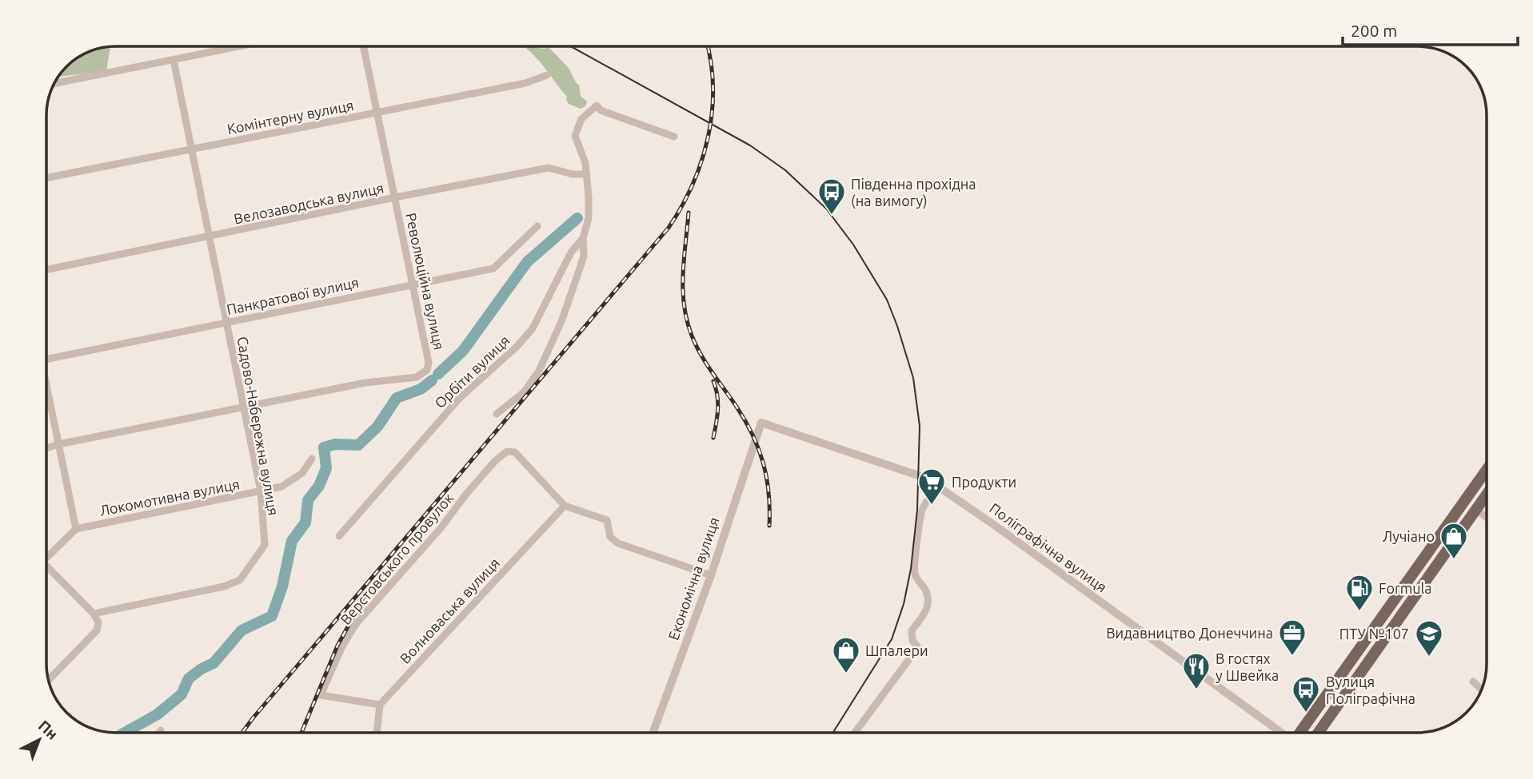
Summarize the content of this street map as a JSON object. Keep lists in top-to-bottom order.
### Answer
{
  "streets": {
    "street": [
      "Комінтерну вулиця",
      "Велозаводська вулиця",
      "Революційна вулиця",
      "Панкратової вулиця",
      "Орбіти вулиця",
      "Садово-Набережна вулиця",
      "Локомотивна вулиця",
      "Поліграфічна вулиця",
      "Верстовського провулок",
      "Економічна вулиця",
      "Волноваська вулиця"
    ]
  },
  "crossings": [
    ["Комінтерну вулиця", "Революційна вулиця"],
    ["Комінтерну вулиця", "Садово-Набережна вулиця"],
    ["Велозаводська вулиця", "Революційна вулиця"],
    ["Велозаводська вулиця", "Садово-Набережна вулиця"],
    ["Революційна вулиця", "Панкратової вулиця"],
    ["Революційна вулиця", "Садово-Набережна вулиця"],
    ["Панкратової вулиця", "Садово-Набережна вулиця"],
    ["Садово-Набережна вулиця", "Локомотивна вулиця"],
    ["Поліграфічна вулиця", "Економічна вулиця"],
    ["Верстовського провулок", "Волноваська вулиця"]
  ],
  "places": {
    "bus stop": ["Південна прохідна (на вимогу)", "Вулиця Поліграфічна"],
    "supermarket": ["Продукти"],
    "shop": ["Лучіано", "Шпалери"],
    "fuel station": ["Formula"],
    "office": ["Видавництво Донеччина"],
    "school or university": ["ПТУ №107"],
    "restaurant": ["В гостях у Швейка"]
  },
  "scale_bar": "200 m",
  "north": "top right"
}
